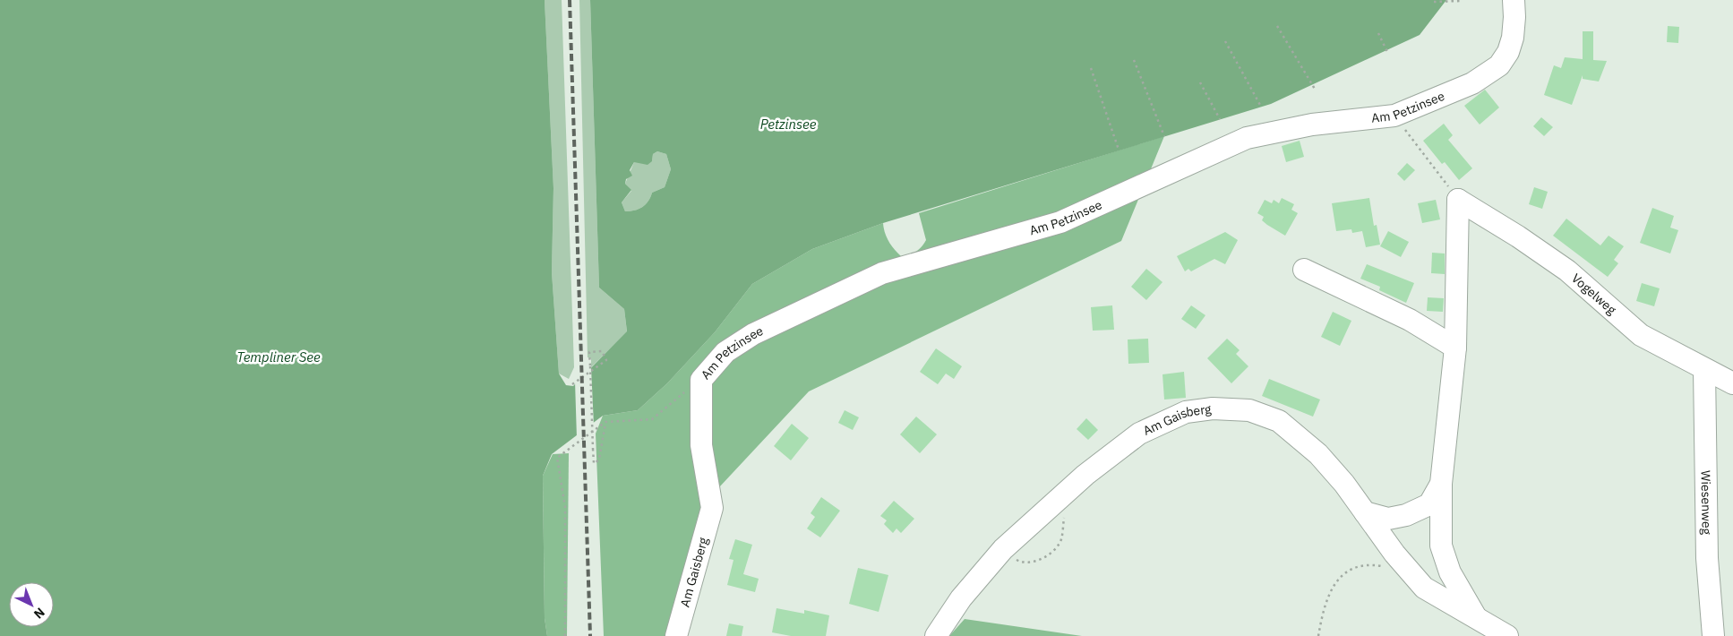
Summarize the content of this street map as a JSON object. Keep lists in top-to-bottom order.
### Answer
{
  "streets": {
    "street": [
      "Am Petzinsee",
      "Vogelweg",
      "Am Gaisberg",
      "Wiesenweg"
    ]
  },
  "crossings": [
    ["Am Petzinsee", "Am Gaisberg"],
    ["Vogelweg", "Wiesenweg"]
  ],
  "water": ["Petzinsee", "Templiner See"],
  "north": "bottom right"
}
